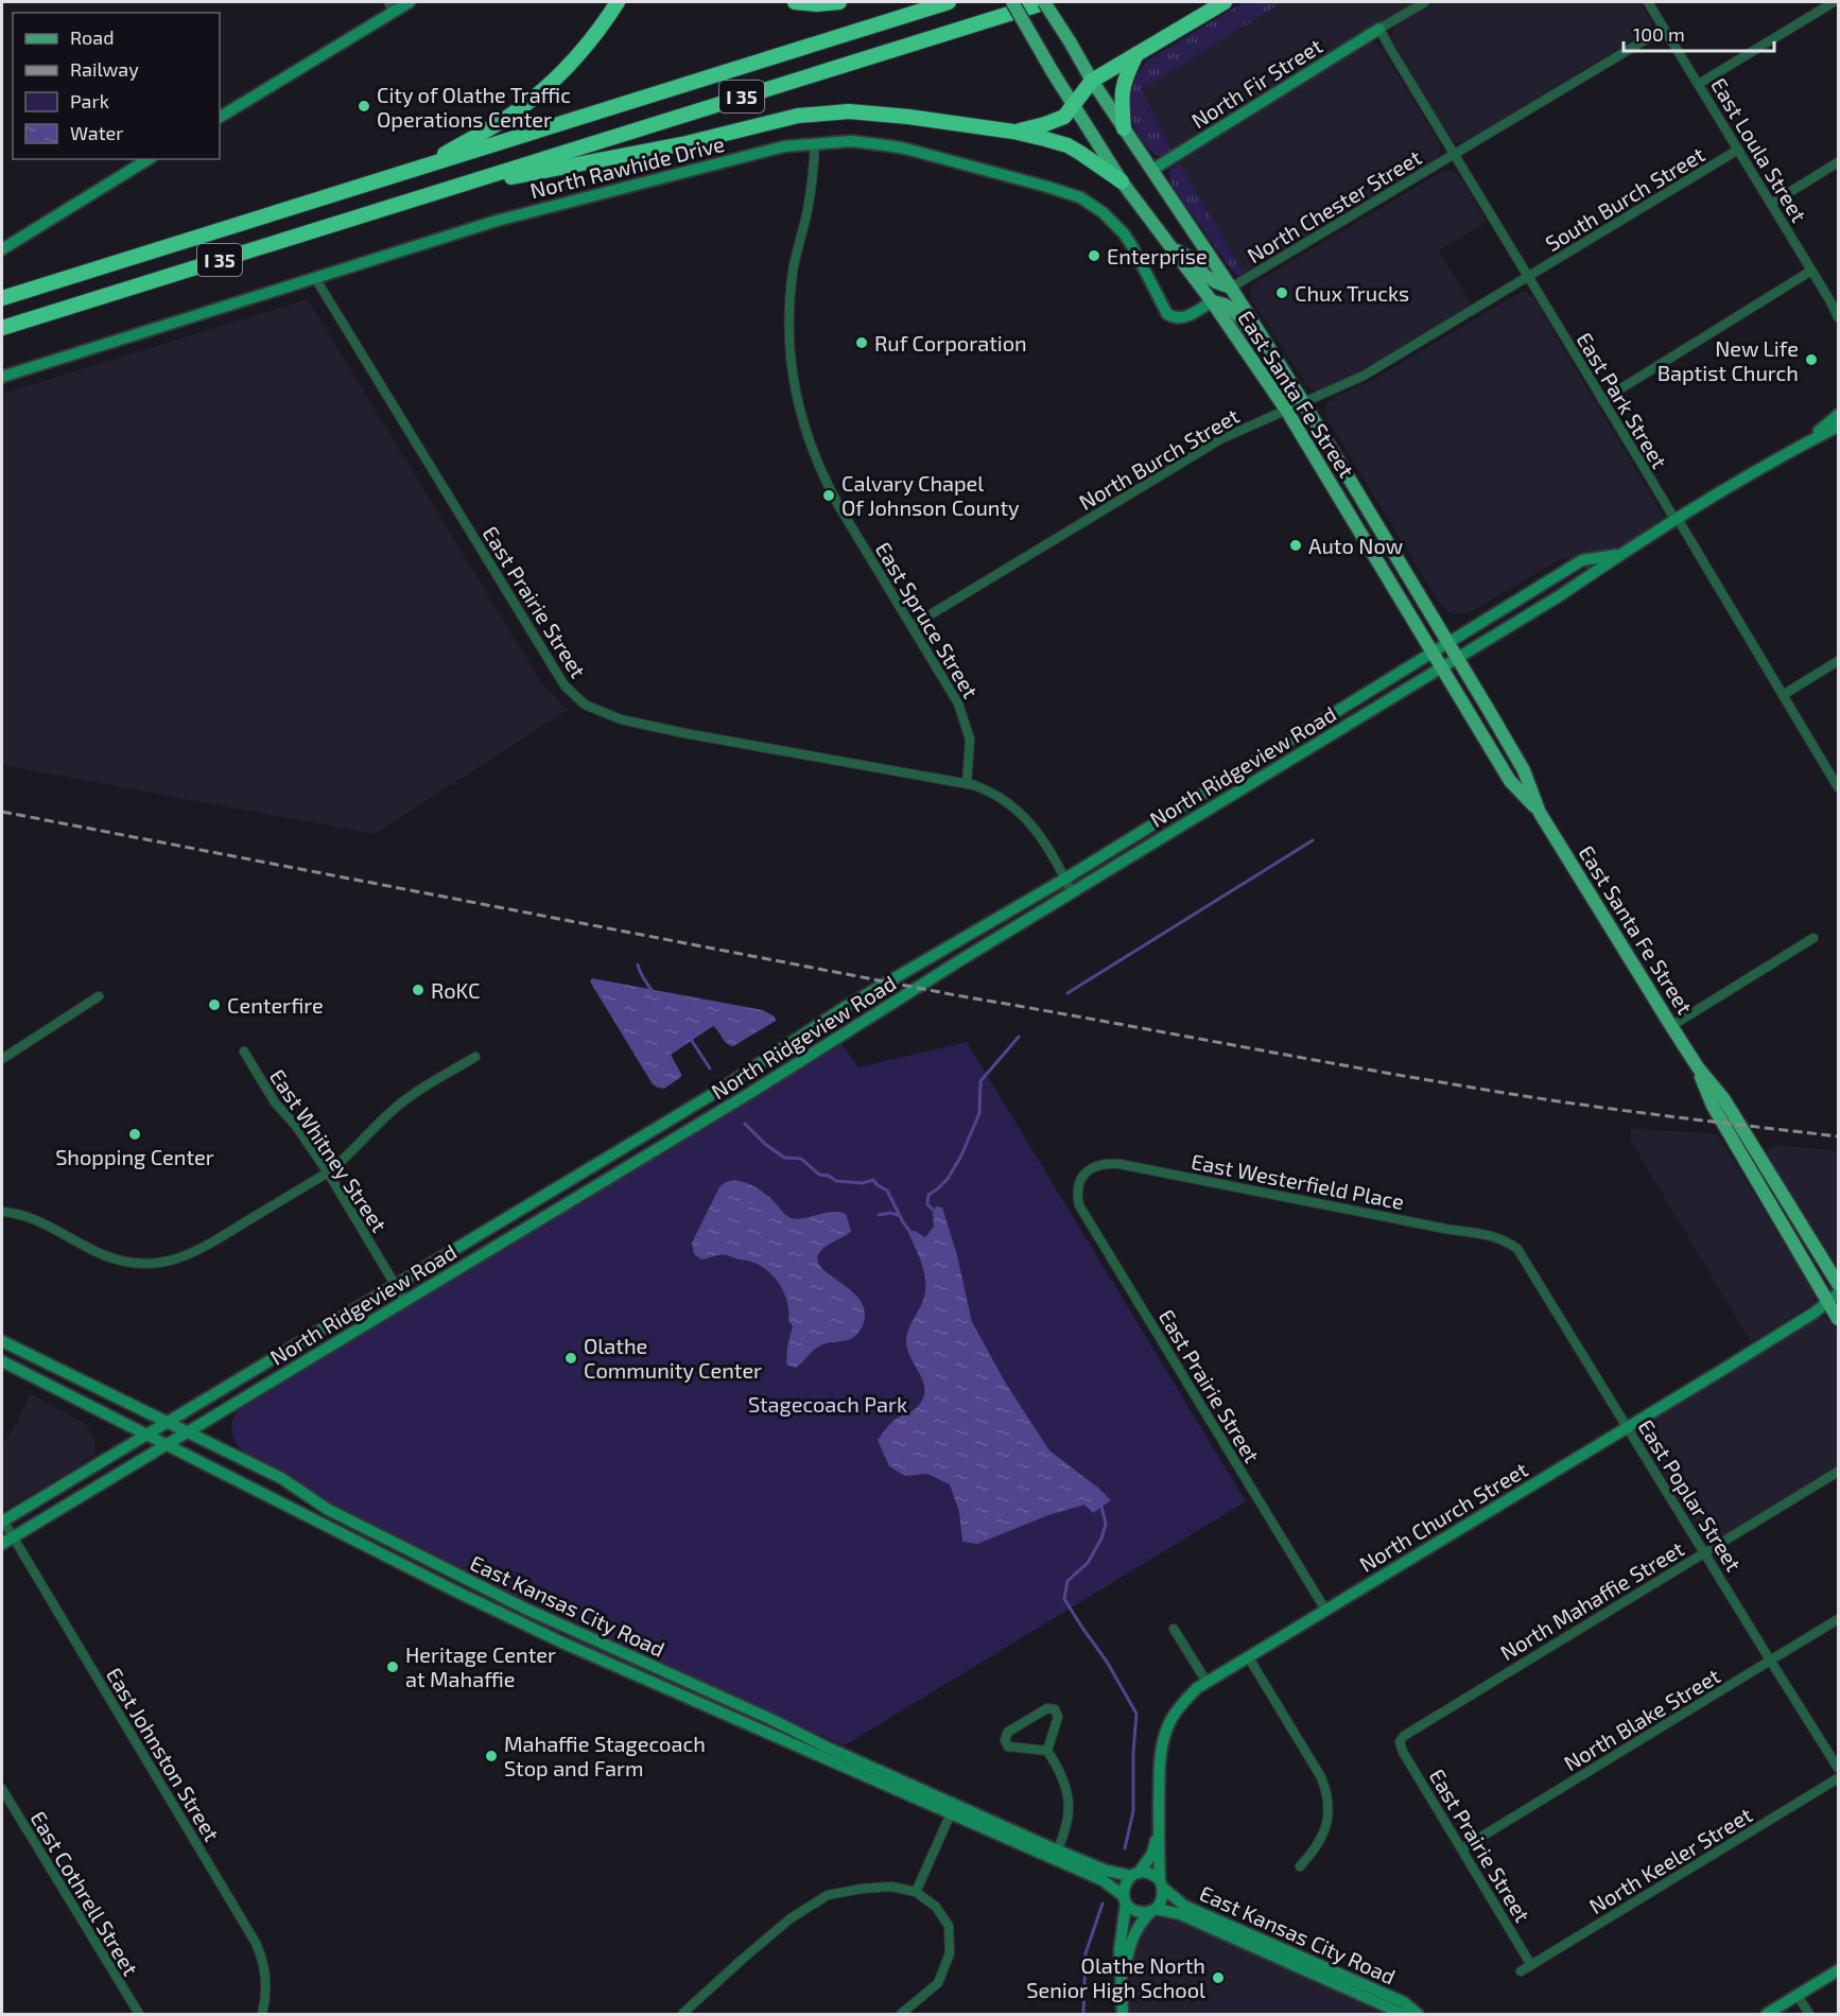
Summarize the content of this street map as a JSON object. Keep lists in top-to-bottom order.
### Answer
{
  "streets": {
    "highway": ["I 35"],
    "main road": ["East Santa Fe Street"],
    "street": [
      "North Fir Street",
      "East Loula Street",
      "North Rawhide Drive",
      "South Burch Street",
      "North Chester Street",
      "East Park Street",
      "North Burch Street",
      "East Prairie Street",
      "East Spruce Street",
      "North Ridgeview Road",
      "East Whitney Street",
      "East Westerfield Place",
      "East Poplar Street",
      "North Church Street",
      "North Mahaffie Street",
      "East Kansas City Road",
      "North Blake Street",
      "East Johnston Street",
      "North Keeler Street",
      "East Cothrell Street"
    ]
  },
  "crossings": [
    ["North Fir Street", "East Santa Fe Street"],
    ["North Fir Street", "East Park Street"],
    ["I 35", "East Santa Fe Street"],
    ["East Loula Street", "South Burch Street"],
    ["East Loula Street", "North Chester Street"],
    ["North Rawhide Drive", "East Santa Fe Street"],
    ["North Rawhide Drive", "East Prairie Street"],
    ["North Rawhide Drive", "East Spruce Street"],
    ["South Burch Street", "East Park Street"],
    ["South Burch Street", "North Burch Street"],
    ["North Chester Street", "East Santa Fe Street"],
    ["North Chester Street", "East Park Street"],
    ["East Santa Fe Street", "North Burch Street"],
    ["East Santa Fe Street", "North Ridgeview Road"],
    ["East Santa Fe Street", "North Church Street"],
    ["East Park Street", "North Burch Street"],
    ["East Park Street", "North Ridgeview Road"],
    ["North Burch Street", "East Spruce Street"],
    ["East Prairie Street", "East Spruce Street"],
    ["East Prairie Street", "East Westerfield Place"],
    ["East Prairie Street", "North Church Street"],
    ["East Prairie Street", "North Mahaffie Street"],
    ["East Prairie Street", "North Blake Street"],
    ["East Prairie Street", "North Keeler Street"],
    ["North Ridgeview Road", "East Whitney Street"],
    ["North Ridgeview Road", "East Kansas City Road"],
    ["North Ridgeview Road", "East Johnston Street"],
    ["East Westerfield Place", "East Poplar Street"],
    ["East Poplar Street", "North Church Street"],
    ["East Poplar Street", "North Mahaffie Street"],
    ["East Poplar Street", "North Blake Street"],
    ["North Church Street", "East Kansas City Road"]
  ],
  "parks": ["Stagecoach Park"],
  "places": [
    "City of Olathe Traffic Operations Center",
    "Enterprise",
    "Chux Trucks",
    "Ruf Corporation",
    "New Life Baptist Church",
    "Calvary Chapel Of Johnson County",
    "Auto Now",
    "RoKC",
    "Centerfire",
    "Shopping Center",
    "Olathe Community Center",
    "Heritage Center at Mahaffie",
    "Mahaffie Stagecoach Stop and Farm",
    "Olathe North Senior High School"
  ],
  "legend": [
    "Road",
    "Railway",
    "Park",
    "Water"
  ],
  "scale_bar": "100 m"
}
